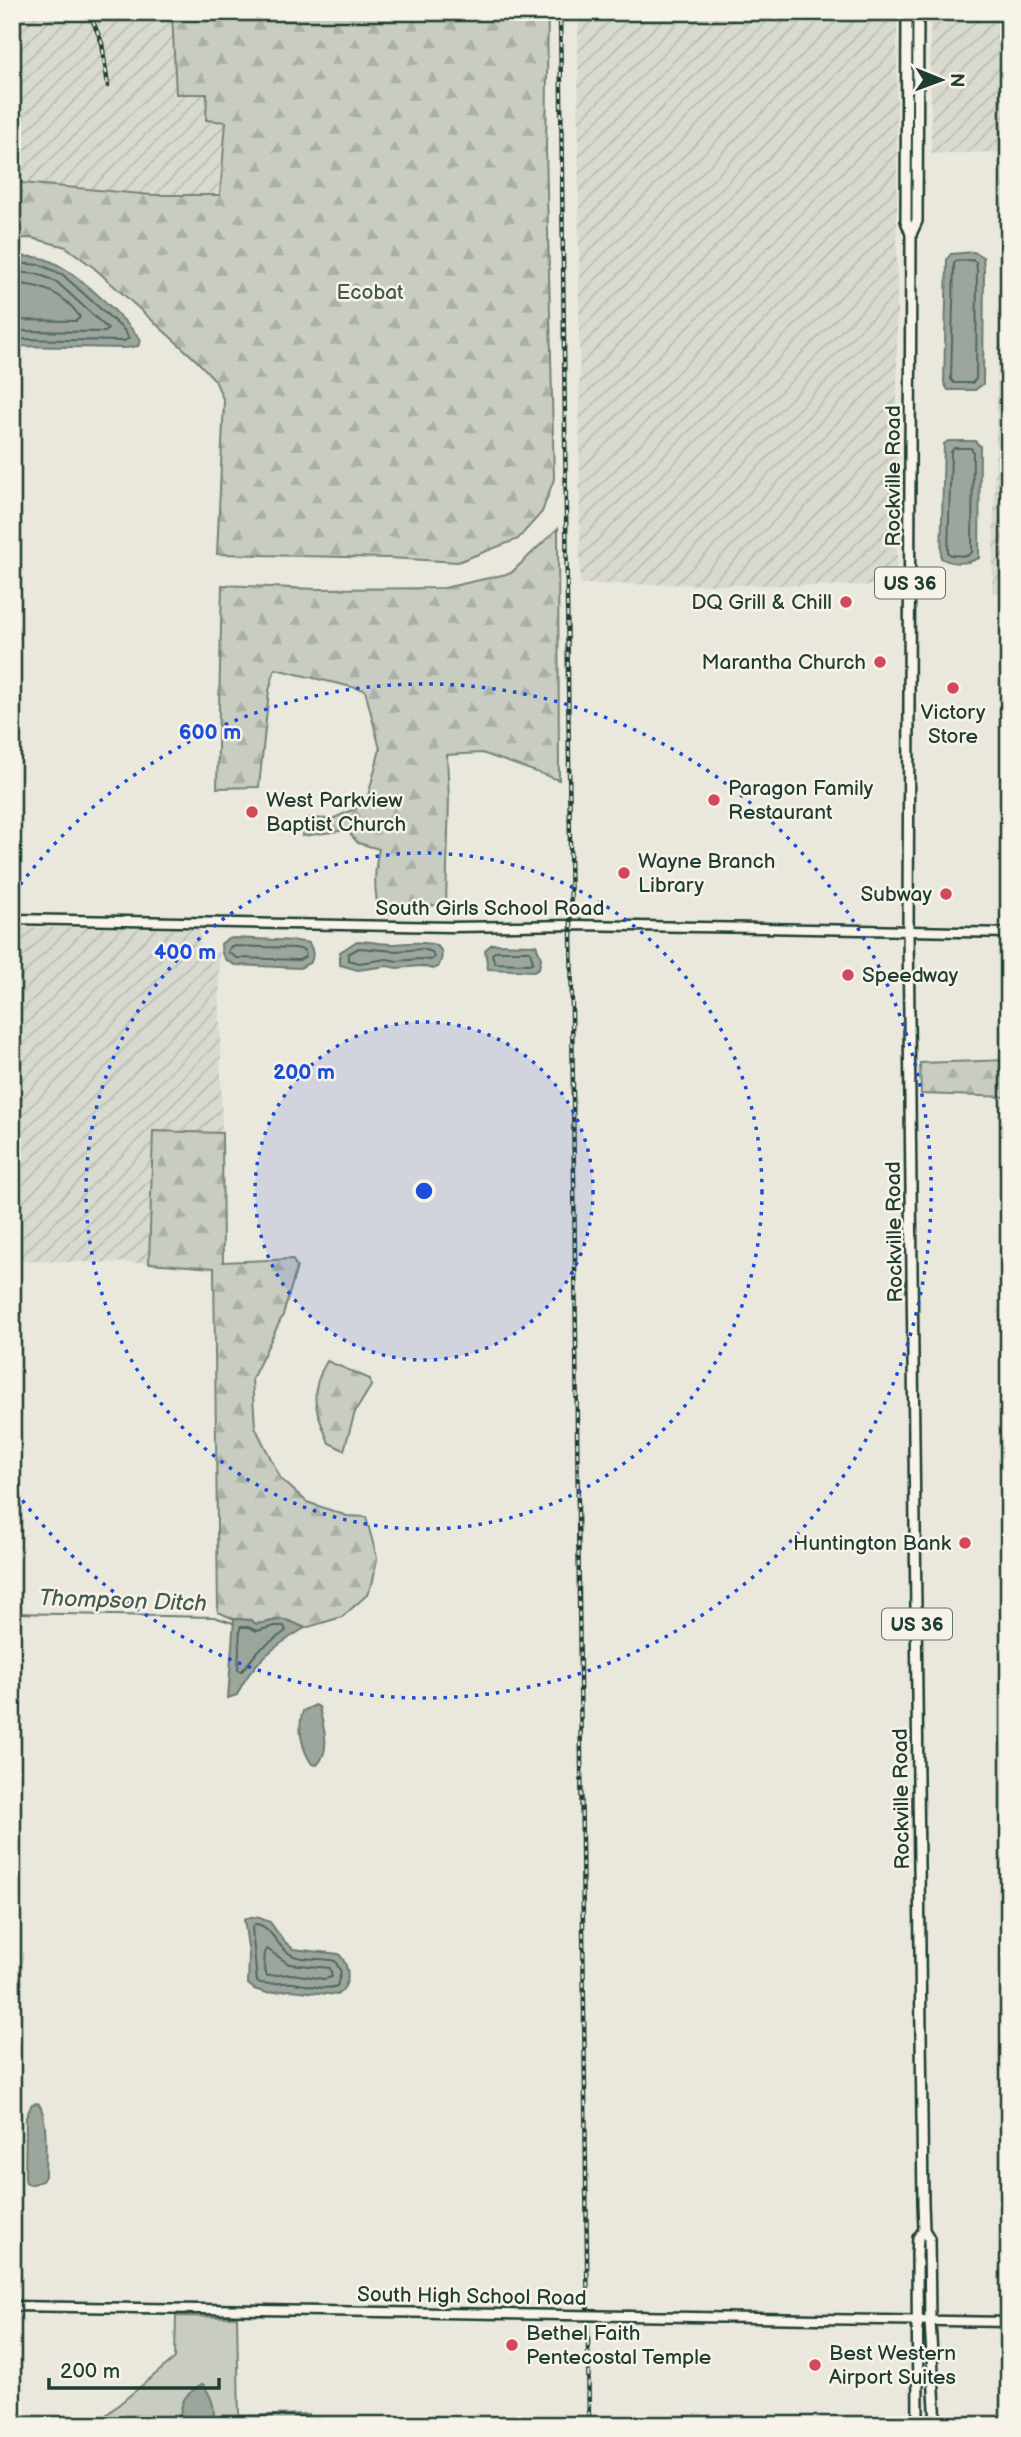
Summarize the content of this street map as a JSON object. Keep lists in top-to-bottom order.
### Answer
{
  "streets": {
    "main road": ["Rockville Road", "US 36"],
    "street": ["South Girls School Road", "South High School Road"]
  },
  "crossings": [
    ["Rockville Road", "South Girls School Road"],
    ["Rockville Road", "South High School Road"]
  ],
  "water": ["Thompson Ditch"],
  "parks": ["Ecobat"],
  "places": [
    "DQ Grill & Chill",
    "Marantha Church",
    "Victory Store",
    "Paragon Family Restaurant",
    "West Parkview Baptist Church",
    "Wayne Branch Library",
    "Subway",
    "Speedway",
    "Huntington Bank",
    "Bethel Faith Pentecostal Temple",
    "Best Western Airport Suites"
  ],
  "scale_bar": "200 m",
  "north": "right",
  "rings": ["600 m", "400 m", "200 m"]
}
